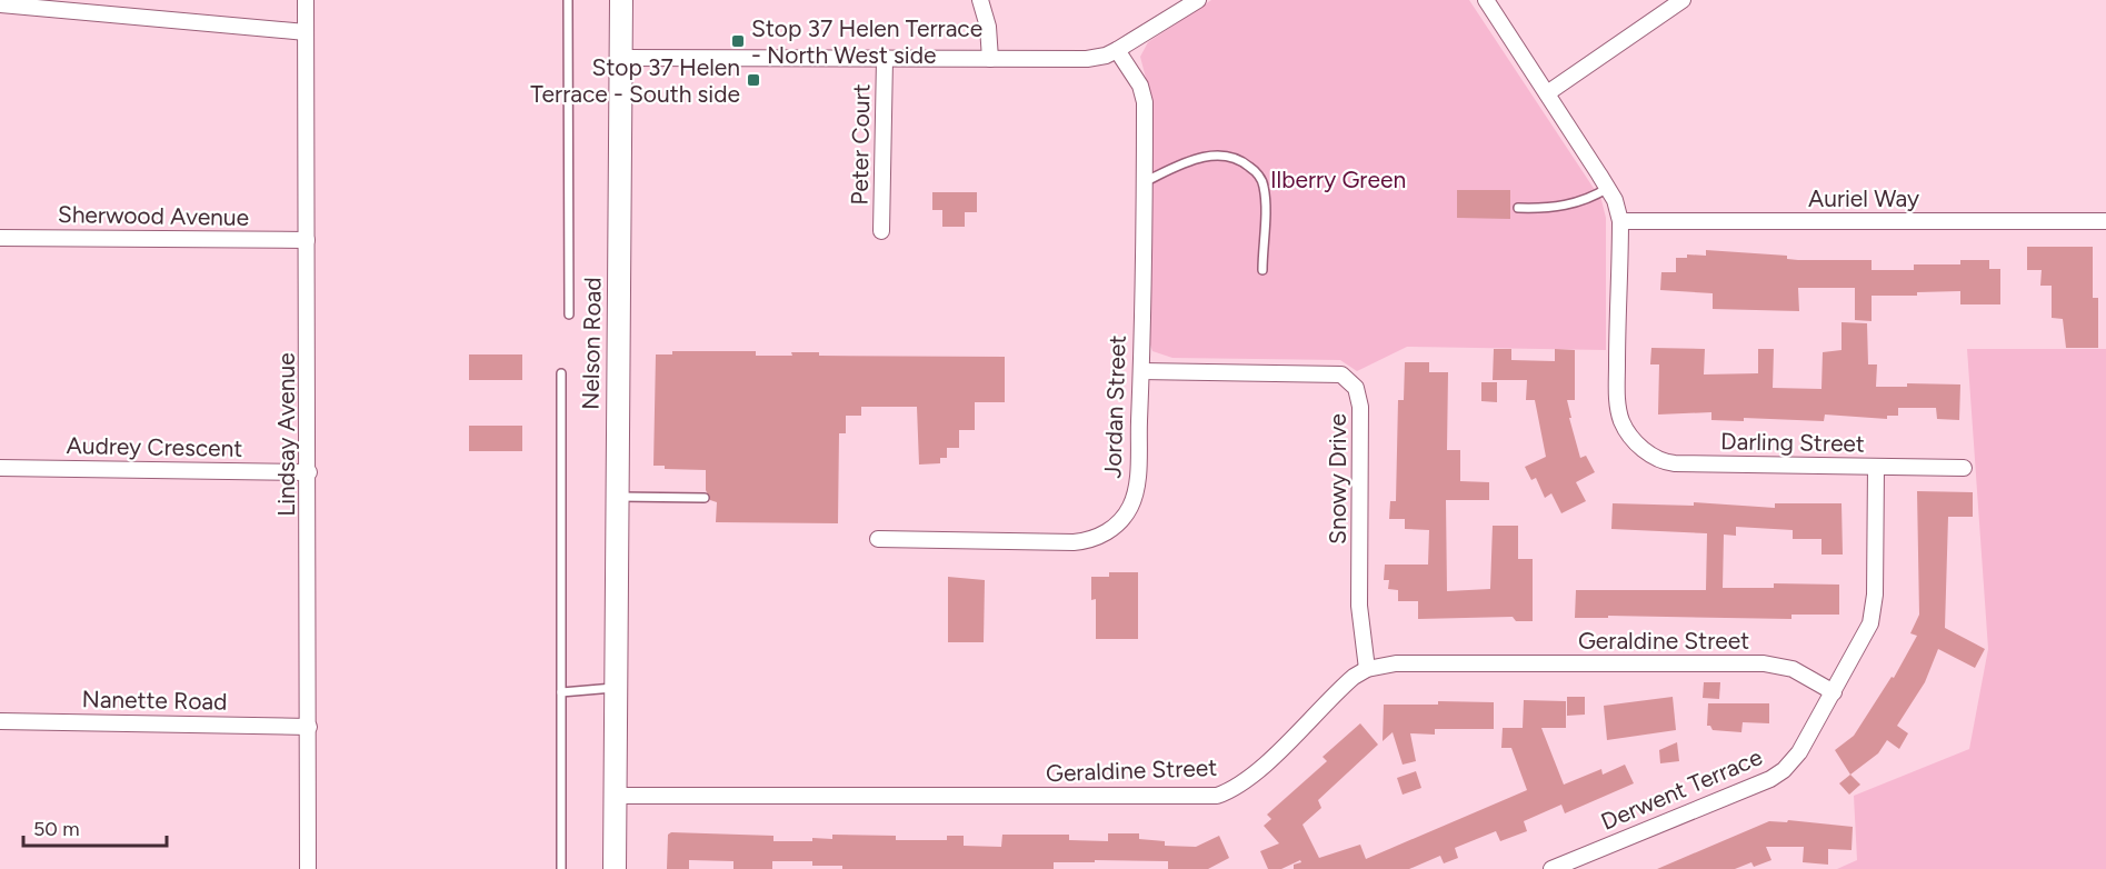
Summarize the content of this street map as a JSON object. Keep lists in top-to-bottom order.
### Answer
{
  "streets": {
    "main road": ["Nelson Road"],
    "street": [
      "Peter Court",
      "Auriel Way",
      "Sherwood Avenue",
      "Jordan Street",
      "Lindsay Avenue",
      "Darling Street",
      "Audrey Crescent",
      "Snowy Drive",
      "Geraldine Street",
      "Nanette Road",
      "Derwent Terrace"
    ]
  },
  "crossings": [
    ["Auriel Way", "Darling Street"],
    ["Sherwood Avenue", "Lindsay Avenue"],
    ["Nelson Road", "Geraldine Street"],
    ["Jordan Street", "Snowy Drive"],
    ["Lindsay Avenue", "Audrey Crescent"],
    ["Lindsay Avenue", "Nanette Road"],
    ["Darling Street", "Derwent Terrace"],
    ["Snowy Drive", "Geraldine Street"],
    ["Geraldine Street", "Derwent Terrace"]
  ],
  "parks": ["Ilberry Green"],
  "places": {
    "transit": ["Stop 37 Helen Terrace - North West side", "Stop 37 Helen Terrace - South side"]
  },
  "scale_bar": "50 m"
}
